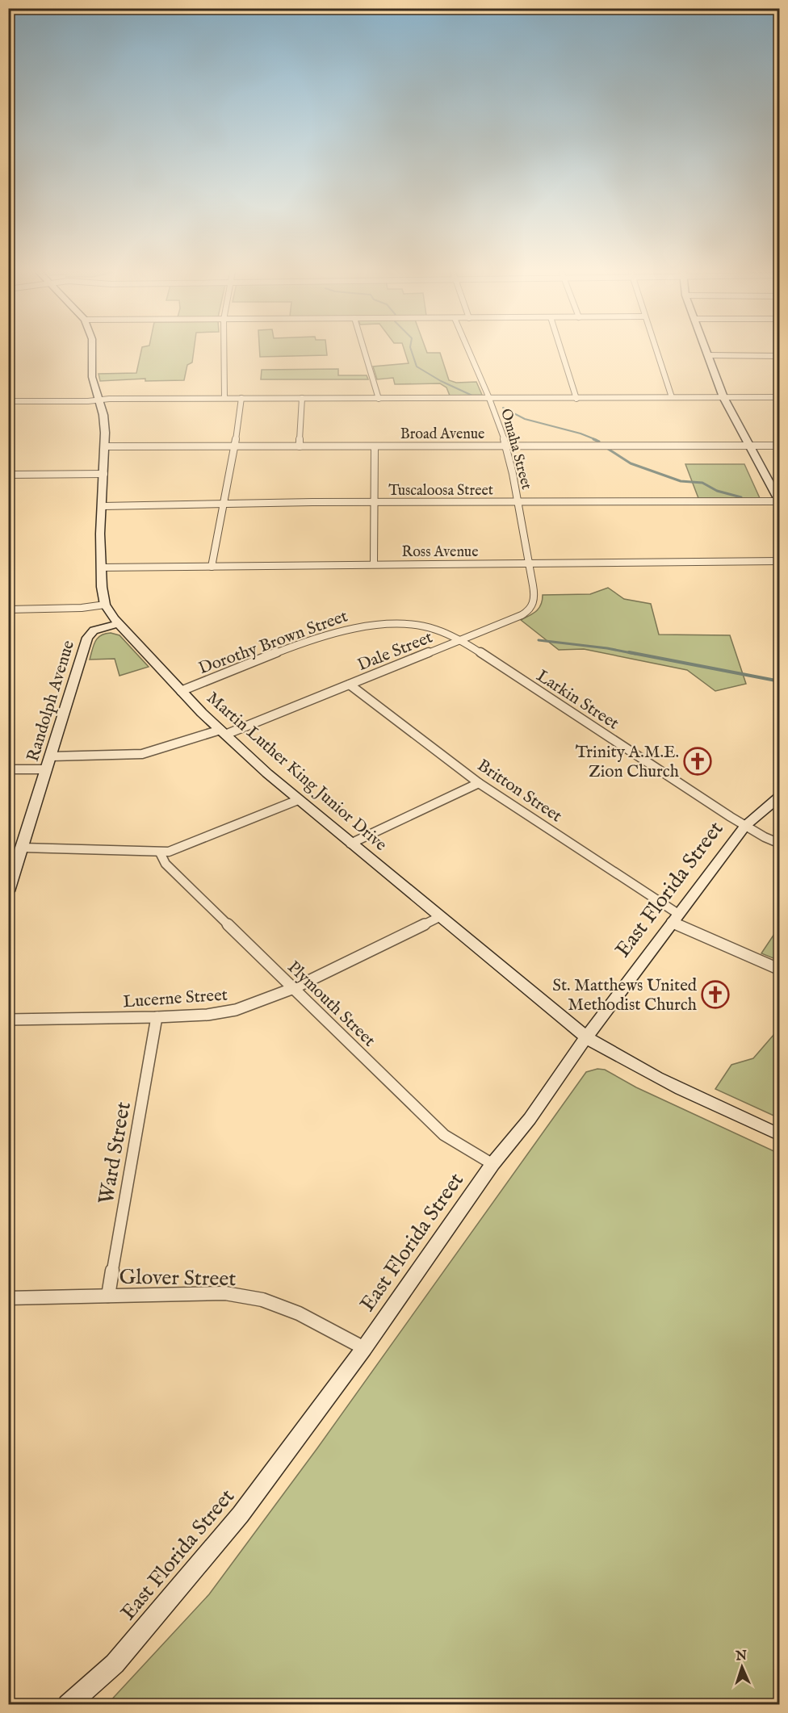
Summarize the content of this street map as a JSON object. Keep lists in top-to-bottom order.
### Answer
{
  "streets": {
    "main road": ["Randolph Avenue", "Martin Luther King Junior Drive", "East Florida Street"],
    "street": [
      "Broad Avenue",
      "Omaha Street",
      "Tuscaloosa Street",
      "Ross Avenue",
      "Dorothy Brown Street",
      "Dale Street",
      "Larkin Street",
      "Britton Street",
      "Lucerne Street",
      "Plymouth Street",
      "Ward Street",
      "Glover Street"
    ]
  },
  "crossings": [
    ["Broad Avenue", "Omaha Street"],
    ["Broad Avenue", "Martin Luther King Junior Drive"],
    ["Omaha Street", "Tuscaloosa Street"],
    ["Omaha Street", "Ross Avenue"],
    ["Omaha Street", "Dale Street"],
    ["Tuscaloosa Street", "Martin Luther King Junior Drive"],
    ["Ross Avenue", "Dale Street"],
    ["Ross Avenue", "Martin Luther King Junior Drive"],
    ["Dorothy Brown Street", "Dale Street"],
    ["Dorothy Brown Street", "Larkin Street"],
    ["Dorothy Brown Street", "Martin Luther King Junior Drive"],
    ["Dale Street", "Larkin Street"],
    ["Dale Street", "Randolph Avenue"],
    ["Dale Street", "Martin Luther King Junior Drive"],
    ["Dale Street", "Britton Street"],
    ["Larkin Street", "East Florida Street"],
    ["Randolph Avenue", "Martin Luther King Junior Drive"],
    ["Martin Luther King Junior Drive", "East Florida Street"],
    ["Martin Luther King Junior Drive", "Lucerne Street"],
    ["Britton Street", "East Florida Street"],
    ["East Florida Street", "Plymouth Street"],
    ["East Florida Street", "Glover Street"],
    ["Lucerne Street", "Plymouth Street"],
    ["Lucerne Street", "Ward Street"],
    ["Ward Street", "Glover Street"]
  ],
  "places": {
    "church": ["Trinity A.M.E. Zion Church", "St. Matthews United Methodist Church"]
  },
  "north": "top"
}
